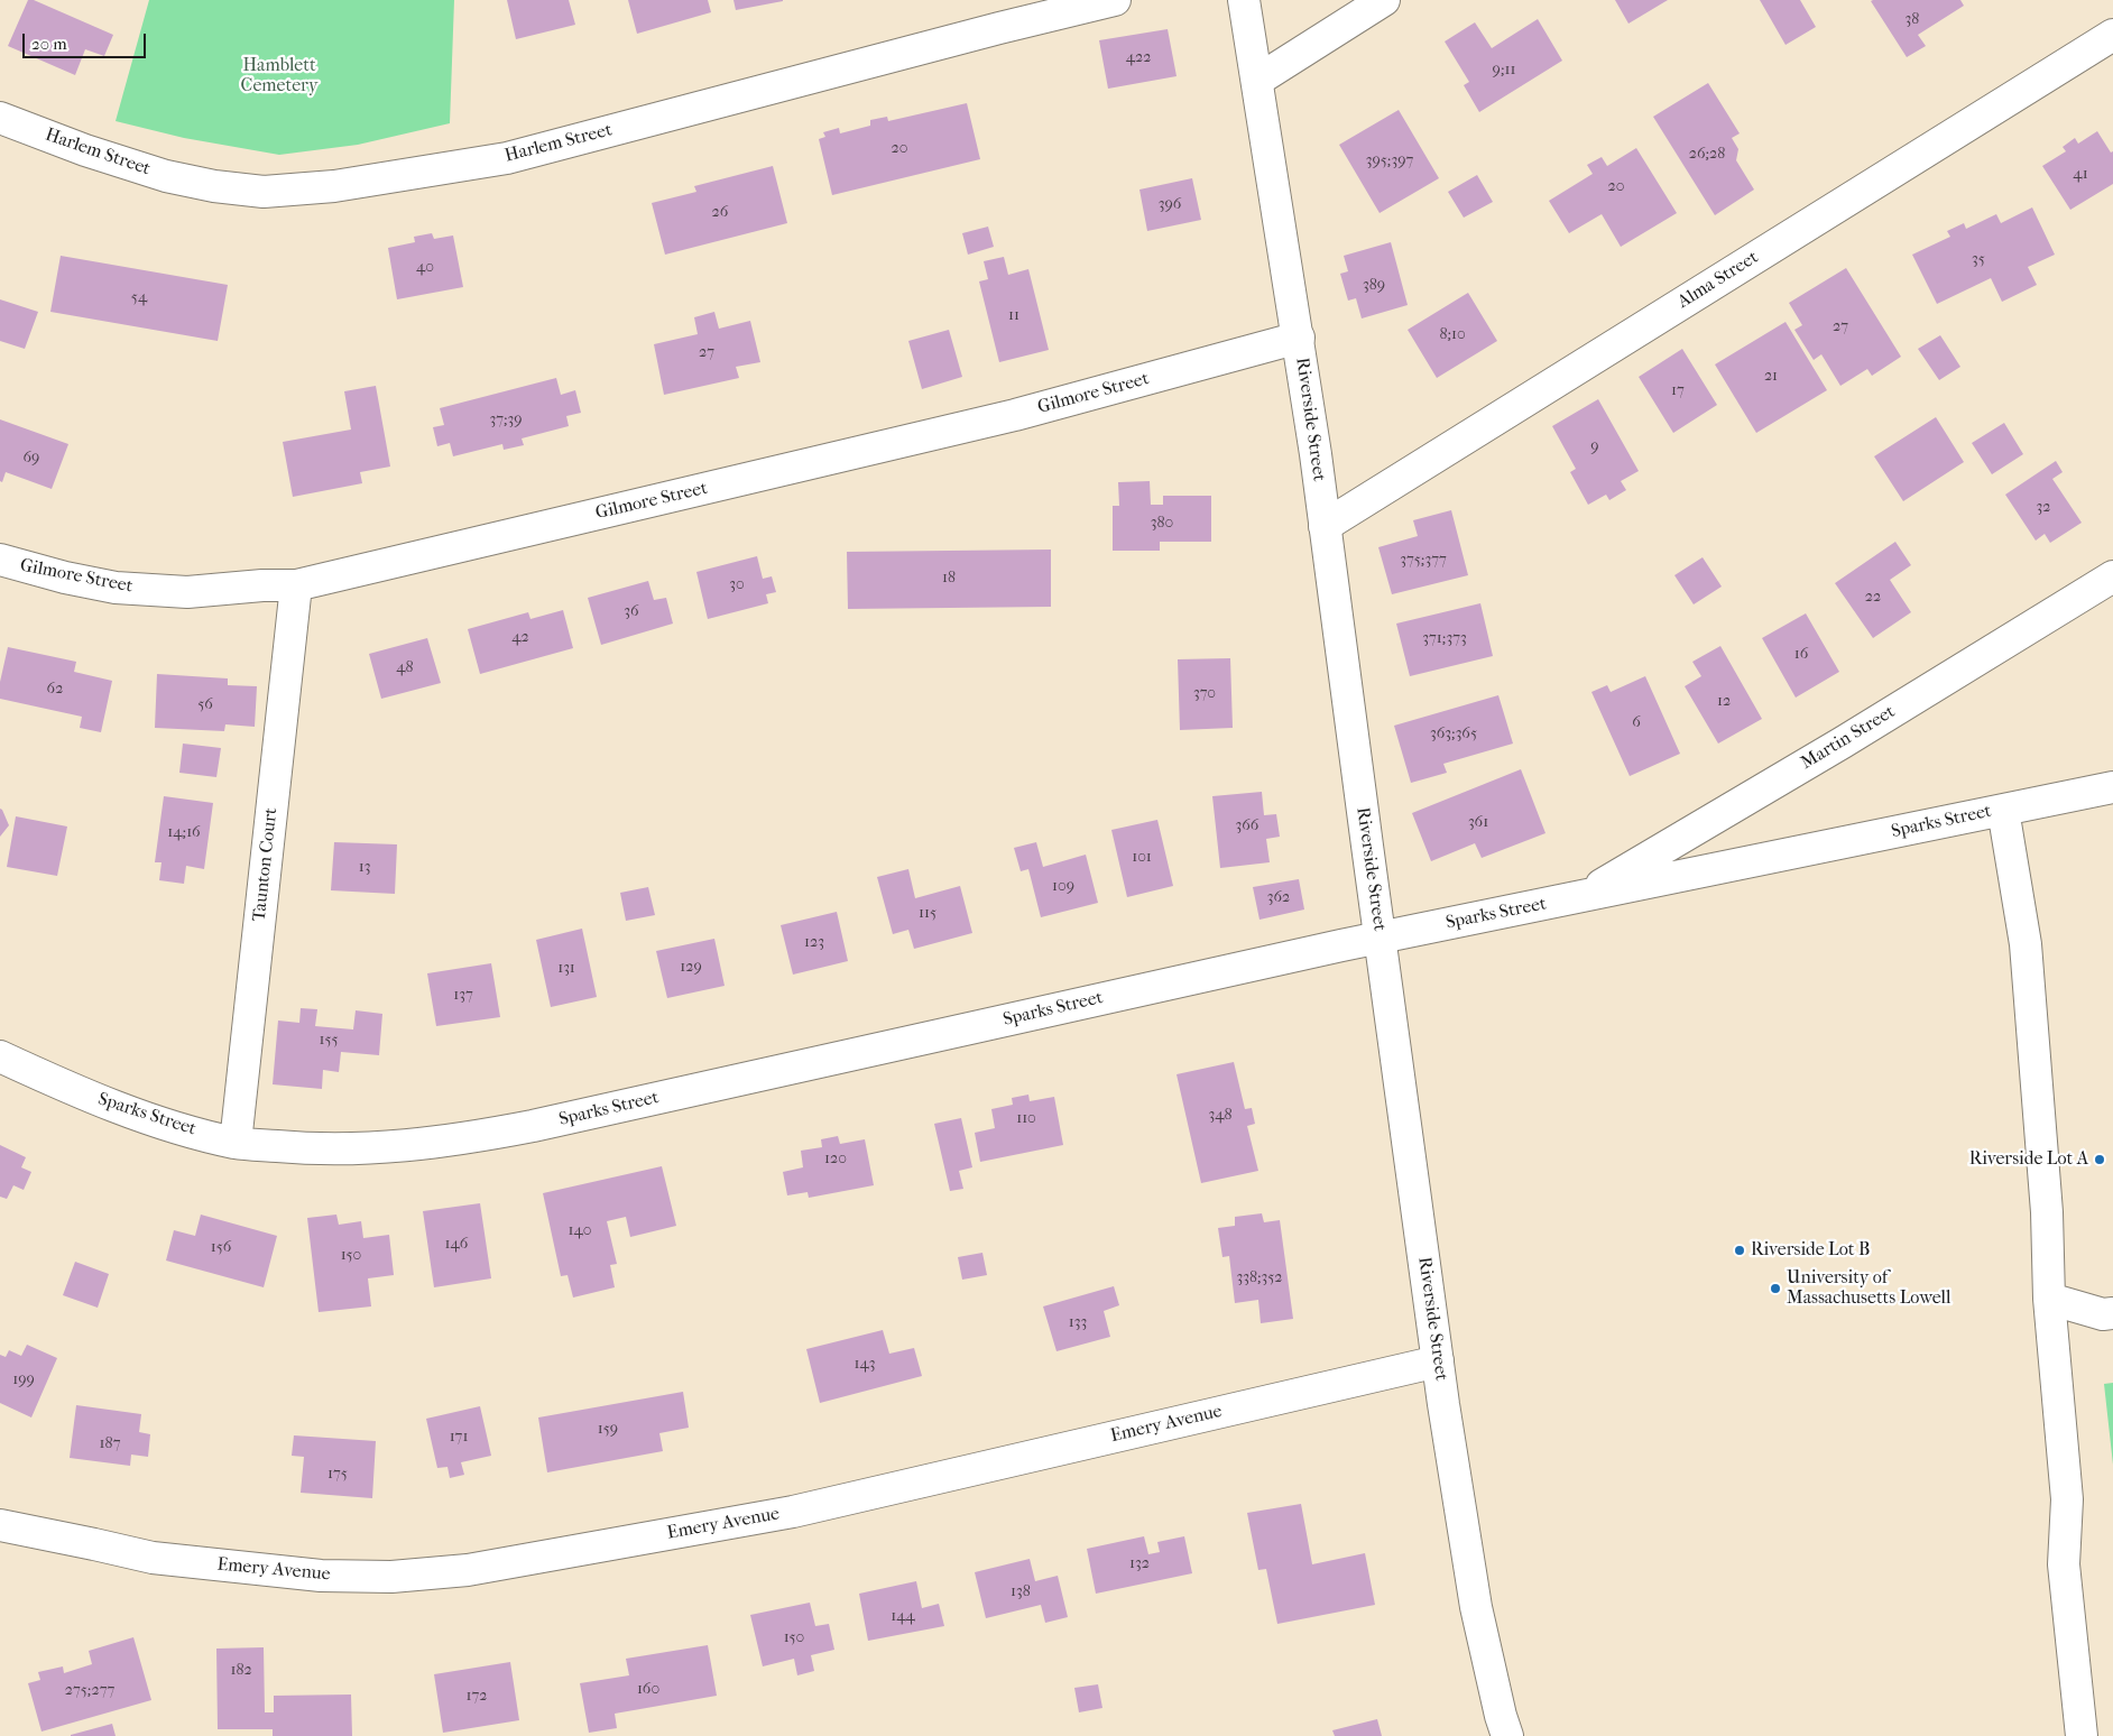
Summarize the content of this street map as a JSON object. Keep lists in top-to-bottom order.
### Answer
{
  "streets": {
    "street": [
      "Harlem Street",
      "Alma Street",
      "Gilmore Street",
      "Riverside Street",
      "Martin Street",
      "Sparks Street",
      "Taunton Court",
      "Emery Avenue"
    ]
  },
  "crossings": [
    ["Alma Street", "Riverside Street"],
    ["Gilmore Street", "Riverside Street"],
    ["Gilmore Street", "Taunton Court"],
    ["Riverside Street", "Sparks Street"],
    ["Riverside Street", "Emery Avenue"],
    ["Martin Street", "Sparks Street"],
    ["Sparks Street", "Taunton Court"]
  ],
  "parks": ["Hamblett Cemetery"],
  "places": ["Riverside Lot A", "Riverside Lot B", "University of Massachusetts Lowell"],
  "house_numbers": [
    "38",
    "422",
    "9;11",
    "20",
    "26;28",
    "395;397",
    "41",
    "20",
    "396",
    "26",
    "35",
    "40",
    "389",
    "54",
    "11",
    "27",
    "8;10",
    "27",
    "21",
    "17",
    "37;39",
    "9",
    "69",
    "32",
    "380",
    "375;377",
    "18",
    "30",
    "22",
    "36",
    "42",
    "371;373",
    "16",
    "48",
    "62",
    "370",
    "12",
    "56",
    "6",
    "363;365",
    "361",
    "366",
    "14;16",
    "101",
    "13",
    "109",
    "362",
    "115",
    "123",
    "129",
    "131",
    "137",
    "155",
    "348",
    "110",
    "120",
    "140",
    "146",
    "156",
    "150",
    "338;352",
    "133",
    "143",
    "199",
    "159",
    "171",
    "187",
    "175",
    "132",
    "138",
    "144",
    "150",
    "182",
    "160",
    "275;277",
    "172"
  ],
  "scale_bar": "20 m"
}
